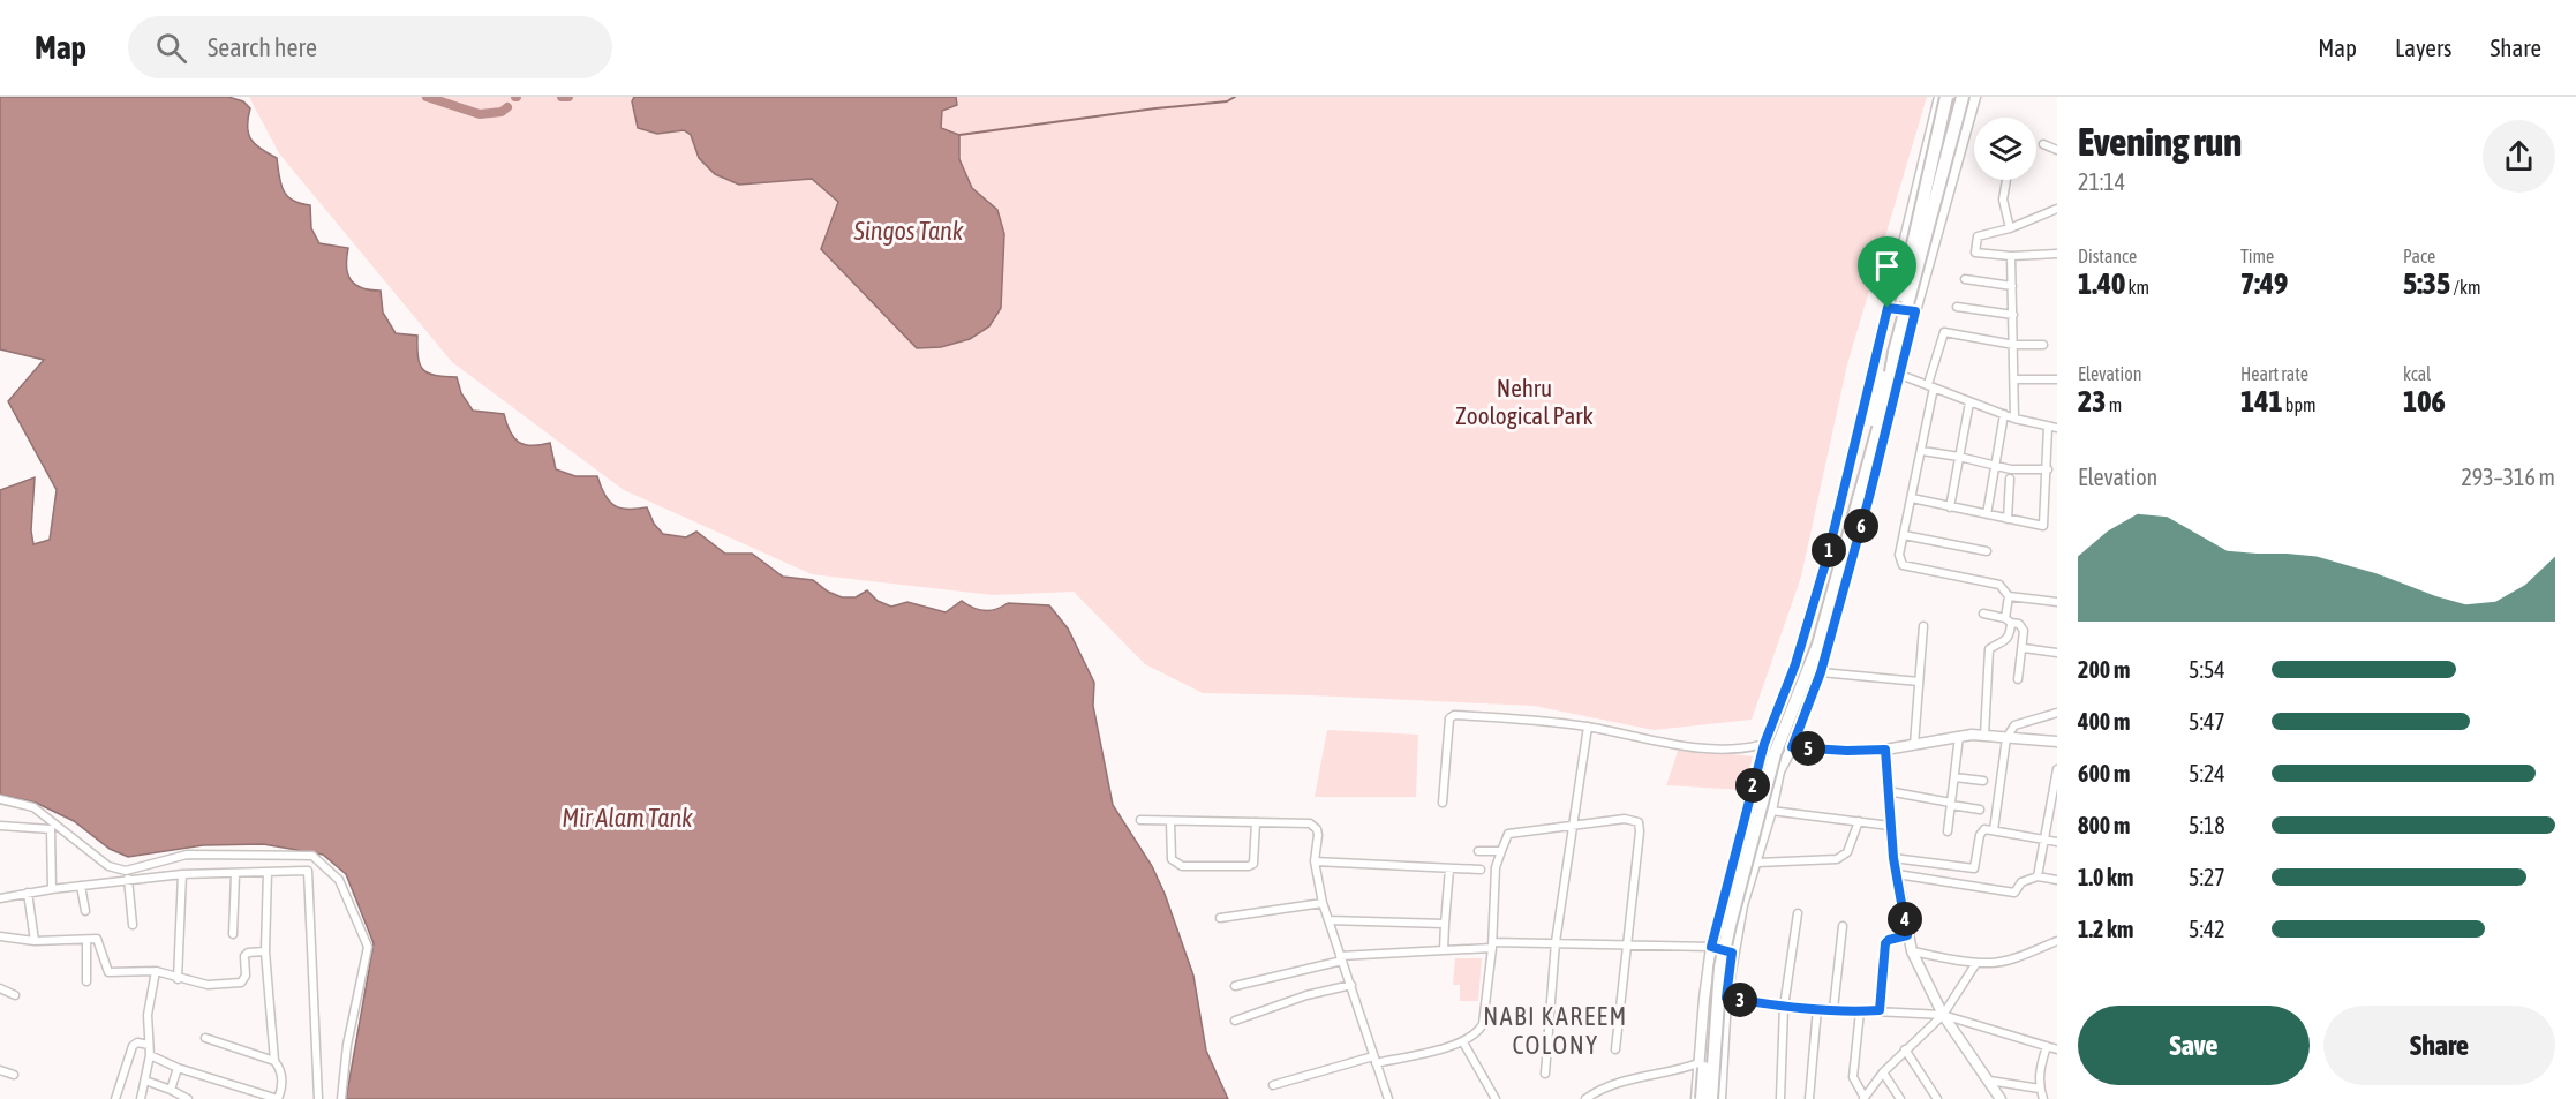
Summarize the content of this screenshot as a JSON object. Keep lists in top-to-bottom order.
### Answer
{
  "districts": ["NABI KAREEM COLONY"],
  "water": ["Singos Tank", "Mir Alam Tank"],
  "parks": ["Nehru Zoological Park"],
  "page": {
    "header": "Map",
    "search": "Search here",
    "nav": ["Map", "Layers", "Share"],
    "heading": ["Evening run", "21:14"],
    "stats": [
      ["Distance", "1.40 km"],
      ["Time", "7:49"],
      ["Pace", "5:35 /km"],
      ["Elevation", "23 m"],
      ["Heart rate", "141 bpm"],
      ["kcal", "106"]
    ],
    "chart": ["Elevation", "293–316 m"],
    "pins": [
      "6",
      "1",
      "5",
      "2",
      "4",
      "3"
    ],
    "list": [
      {
        "name": "200 m",
        "note": "5:54"
      },
      {
        "name": "400 m",
        "note": "5:47"
      },
      {
        "name": "600 m",
        "note": "5:24"
      },
      {
        "name": "800 m",
        "note": "5:18"
      },
      {
        "name": "1.0 km",
        "note": "5:27"
      },
      {
        "name": "1.2 km",
        "note": "5:42"
      }
    ],
    "buttons": ["Save", "Share"]
  }
}
